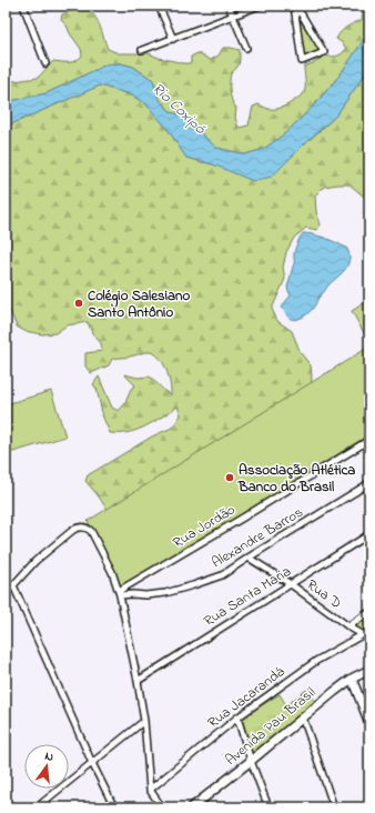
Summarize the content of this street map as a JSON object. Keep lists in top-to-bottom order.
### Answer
{
  "streets": {
    "street": [
      "Rua Jordão",
      "Alexandre Barros",
      "Rua D",
      "Rua Santa Maria",
      "Rua Jacarandá",
      "Avenida Pau Brasil"
    ]
  },
  "crossings": [
    ["Rua Jordão", "Alexandre Barros"],
    ["Alexandre Barros", "Rua D"],
    ["Rua D", "Rua Santa Maria"],
    ["Rua D", "Rua Jacarandá"]
  ],
  "water": ["Rio Coxipó"],
  "places": ["Colégio Salesiano Santo Antônio", "Associação Atlética Banco do Brasil"],
  "north": "top"
}
